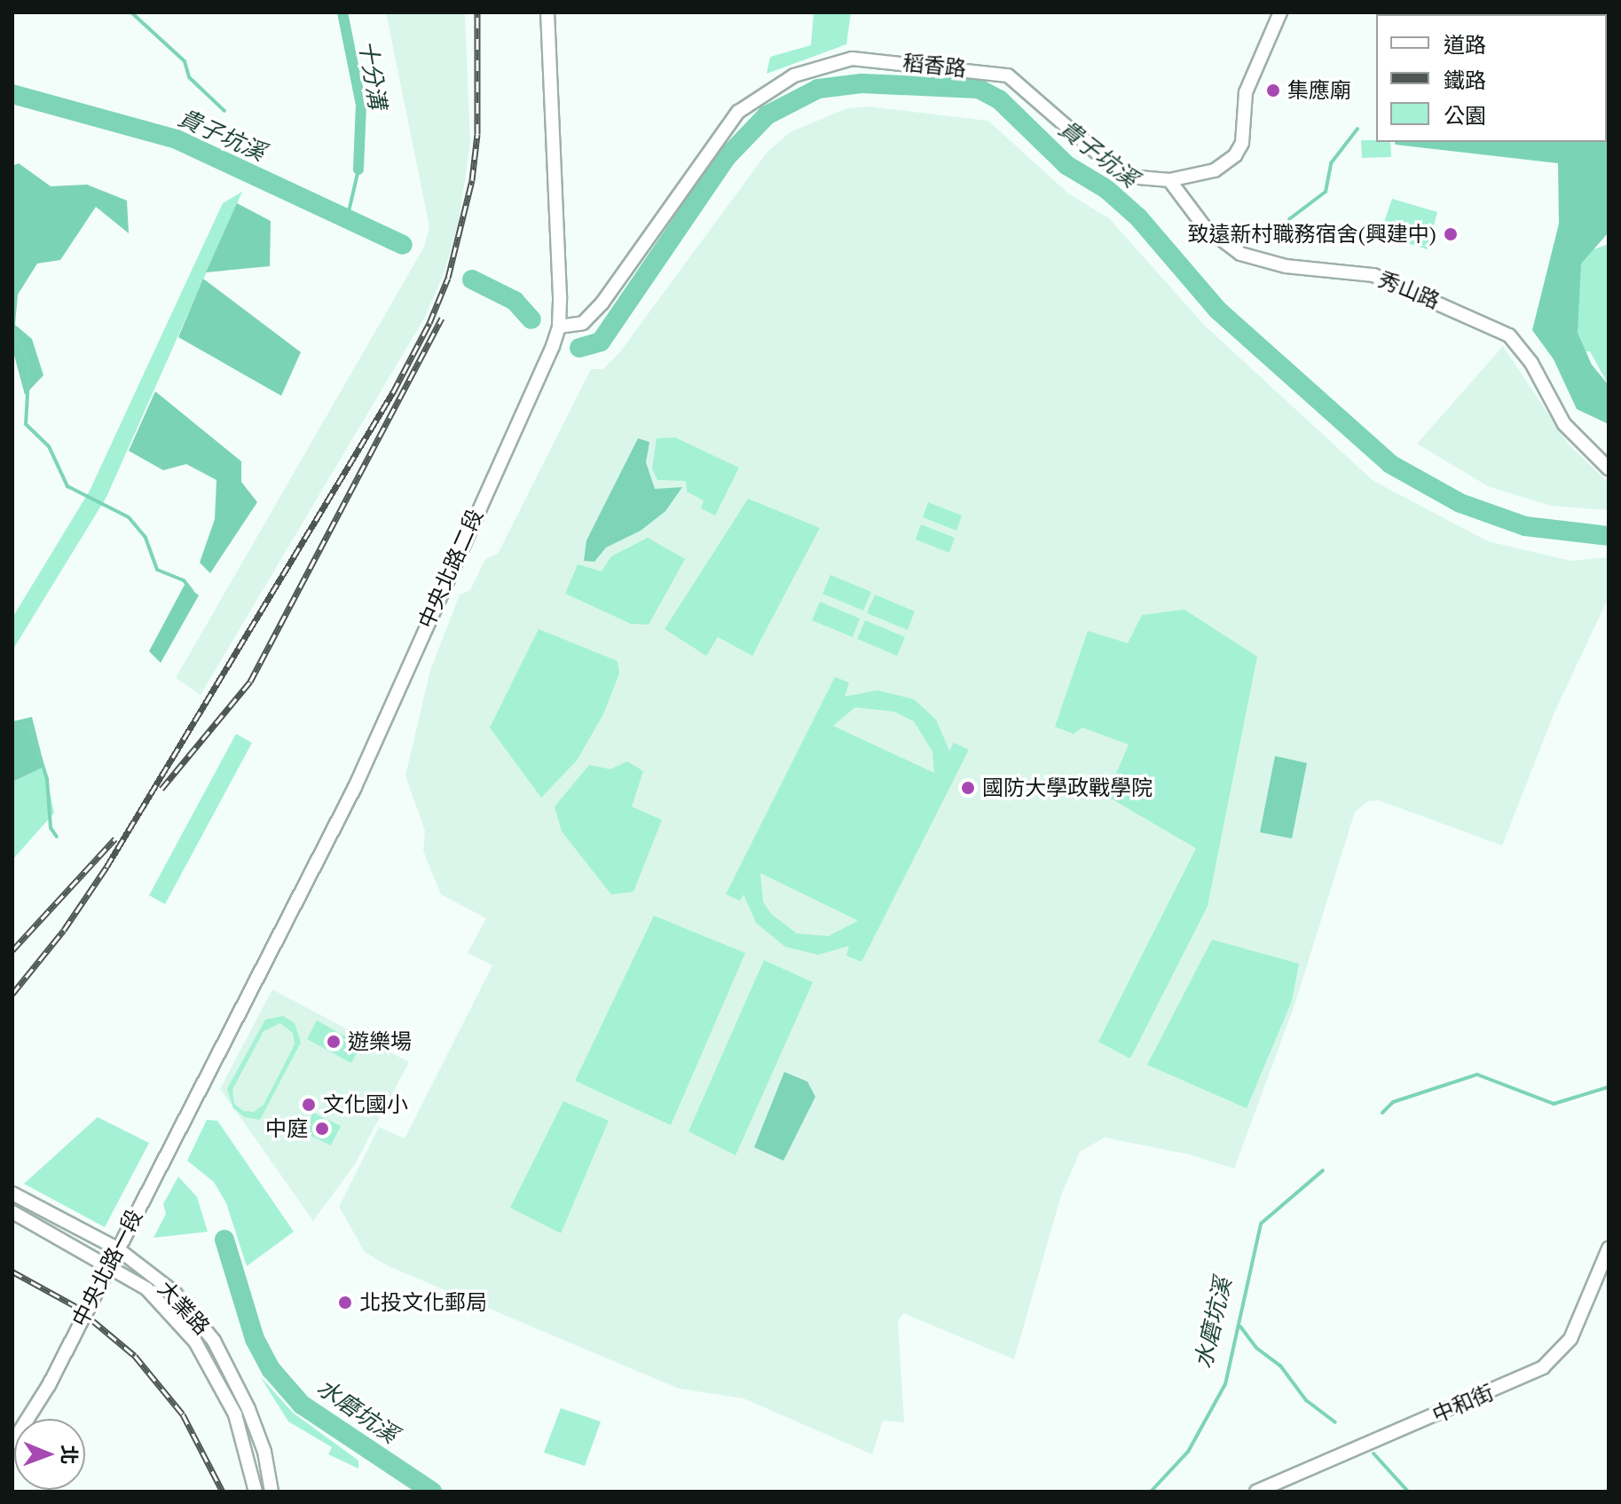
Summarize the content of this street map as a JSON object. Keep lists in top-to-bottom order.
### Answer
{
  "streets": {
    "street": [
      "稻香路",
      "秀山路",
      "中央北路二段",
      "中央北路一段",
      "大業路",
      "中和街"
    ]
  },
  "crossings": [
    ["稻香路", "秀山路"],
    ["稻香路", "中央北路二段"],
    ["中央北路二段", "中央北路一段"],
    ["中央北路一段", "大業路"]
  ],
  "water": ["十分溝", "貴子坑溪", "水磨坑溪"],
  "places": [
    "集應廟",
    "致遠新村職務宿舍(興建中)",
    "國防大學政戰學院",
    "遊樂場",
    "文化國小",
    "中庭",
    "北投文化郵局"
  ],
  "legend": ["道路", "鐵路", "公園"],
  "north": "right"
}
